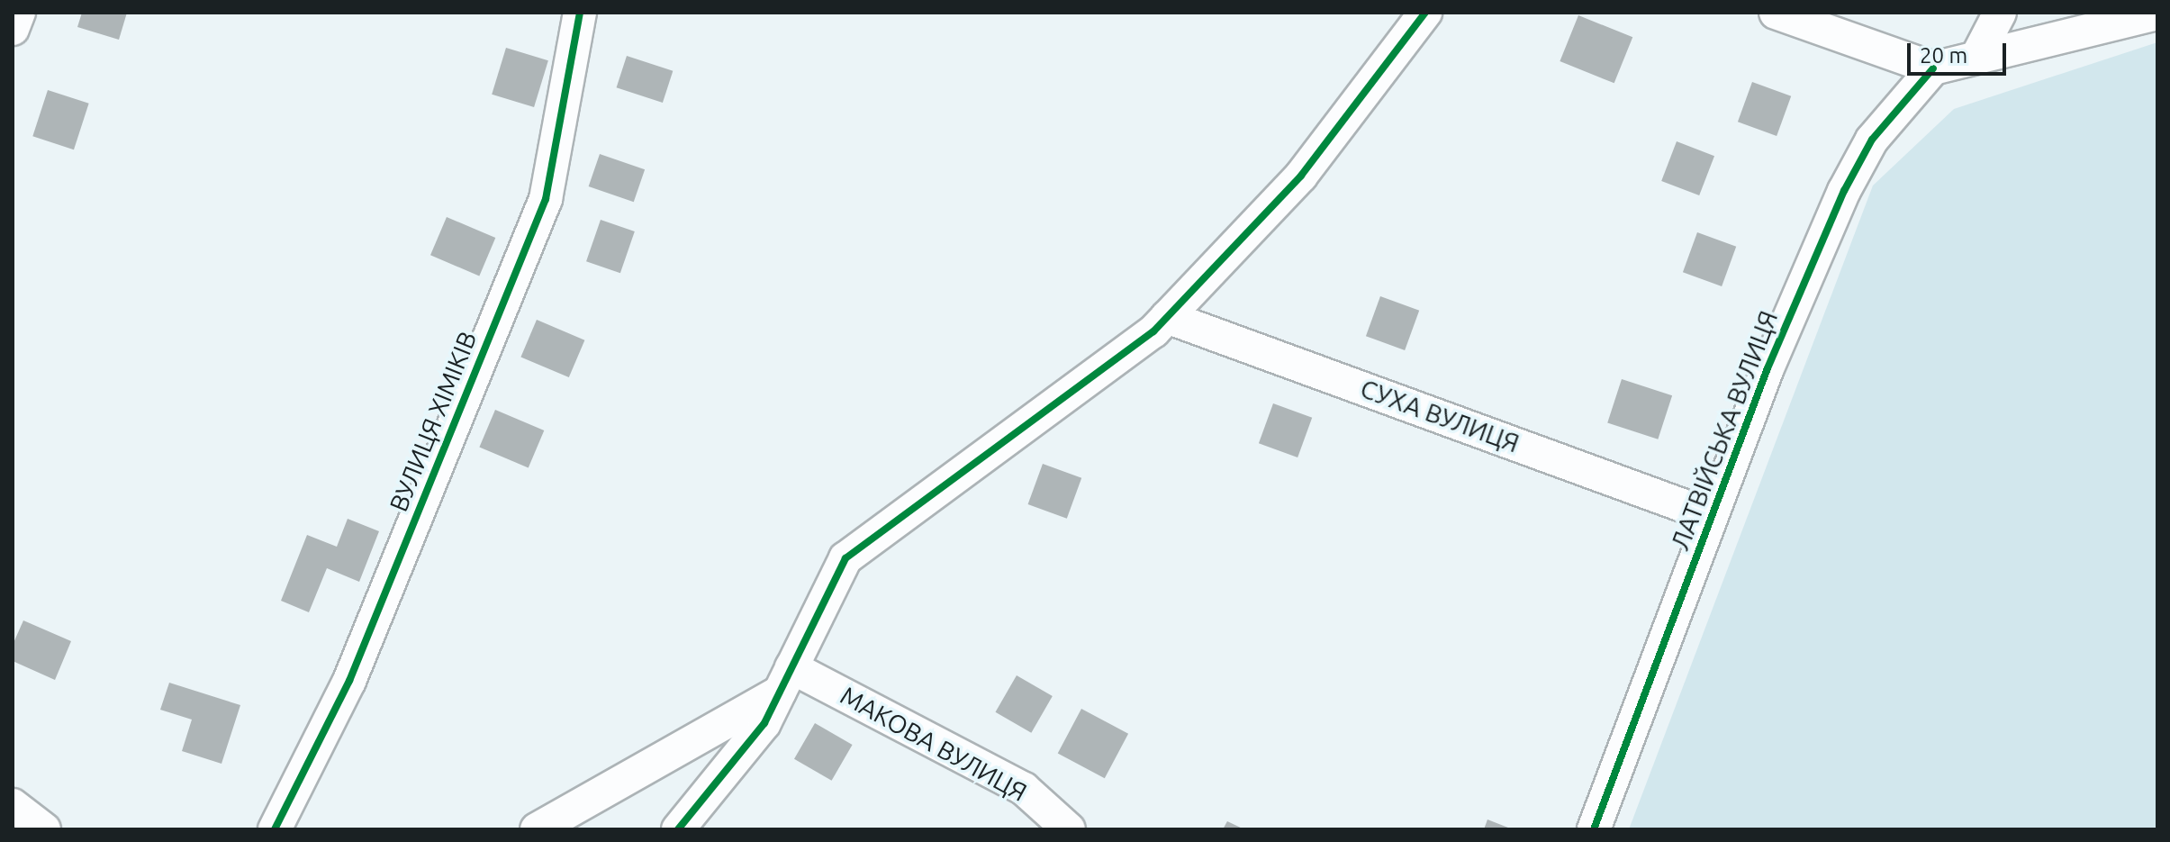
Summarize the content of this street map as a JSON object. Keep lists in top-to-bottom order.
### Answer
{
  "streets": {
    "street": [
      "СУХА ВУЛИЦЯ",
      "ВУЛИЦЯ ХІМІКІВ",
      "ЛАТВІЙСЬКА ВУЛИЦЯ",
      "МАКОВА ВУЛИЦЯ"
    ]
  },
  "crossings": [
    ["СУХА ВУЛИЦЯ", "ЛАТВІЙСЬКА ВУЛИЦЯ"]
  ],
  "scale_bar": "20 m"
}
